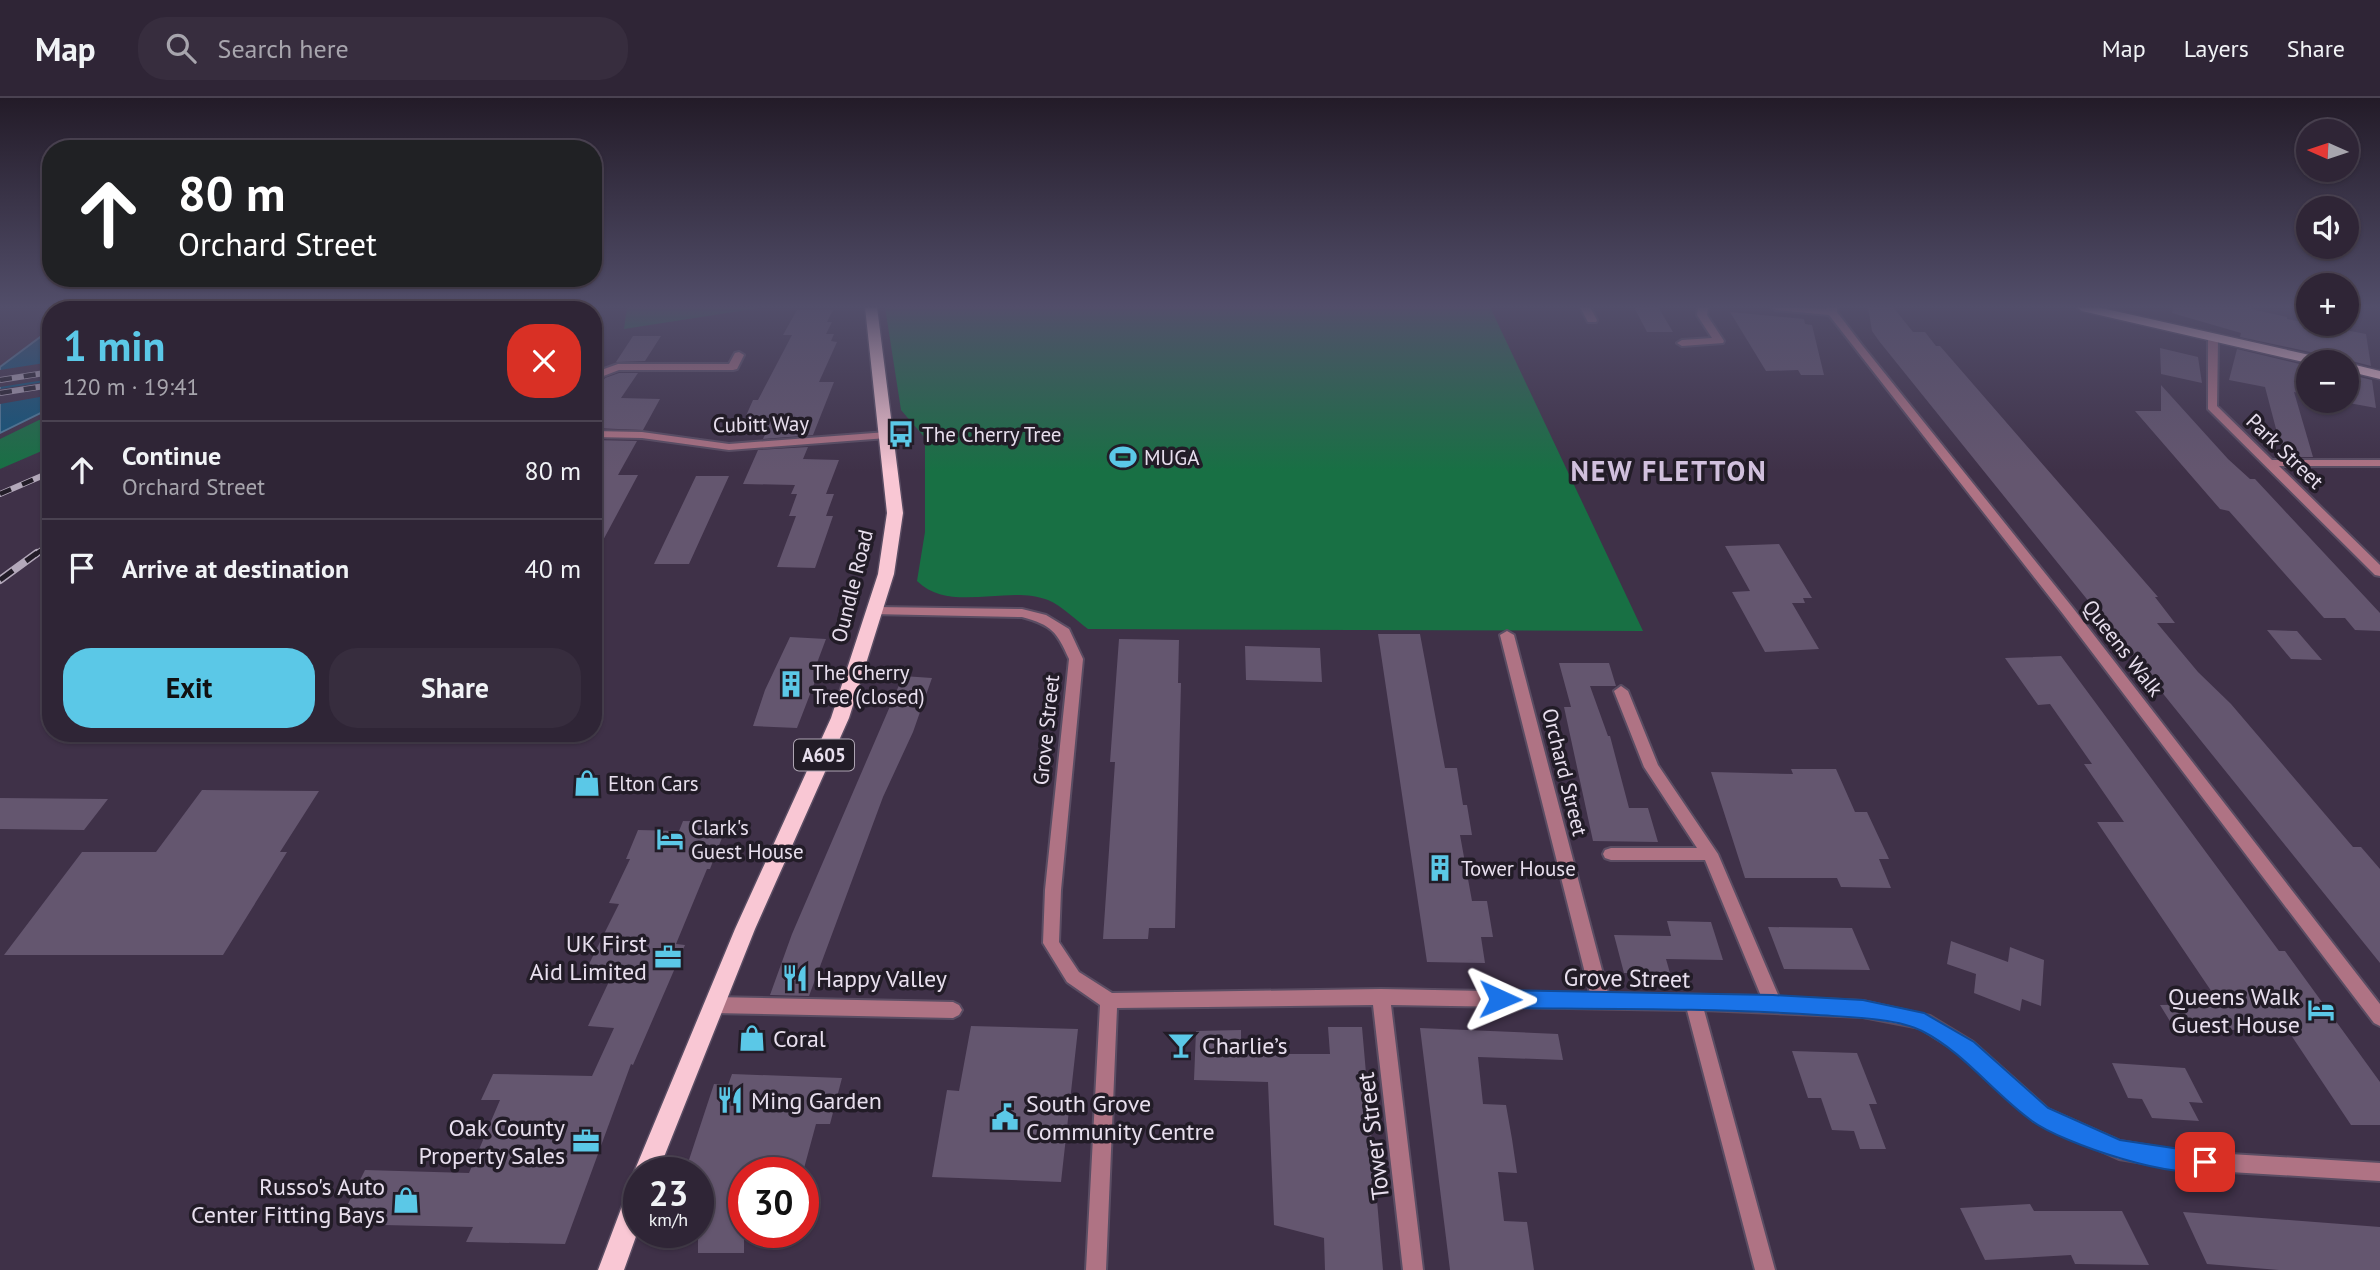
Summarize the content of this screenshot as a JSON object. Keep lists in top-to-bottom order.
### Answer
{
  "streets": {
    "main road": ["Oundle Road", "A605"],
    "street": [
      "Cubitt Way",
      "Park Street",
      "Queens Walk",
      "Grove Street",
      "Orchard Street",
      "Tower Street"
    ]
  },
  "crossings": [
    ["Cubitt Way", "Oundle Road"],
    ["Oundle Road", "Grove Street"],
    ["Grove Street", "Orchard Street"],
    ["Grove Street", "Tower Street"]
  ],
  "districts": ["NEW FLETTON"],
  "places": {
    "bus stop": ["The Cherry Tree"],
    "sports": ["MUGA"],
    "building": ["The Cherry Tree (closed)", "Tower House"],
    "shop": ["Elton Cars", "Coral", "Russo's Auto Center Fitting Bays"],
    "hotel": ["Clark's Guest House", "Queens Walk Guest House"],
    "office": ["UK First Aid Limited", "Oak County Property Sales"],
    "restaurant": ["Happy Valley", "Ming Garden"],
    "bar": ["Charlie’s"],
    "public building": ["South Grove Community Centre"]
  },
  "north": "left",
  "page": {
    "header": "Map",
    "search": "Search here",
    "nav": ["Map", "Layers", "Share"],
    "map_buttons": ["+", "−"],
    "turn": ["80 m", "Orchard Street"],
    "heading": ["1 min", "120 m · 19:41"],
    "list": [
      {
        "name": "Continue",
        "note": "Orchard Street",
        "value": "80 m"
      },
      {
        "name": "Arrive at destination",
        "value": "40 m"
      }
    ],
    "buttons": ["Exit", "Share"],
    "speed": "23 km/h",
    "limit": "30"
  }
}
